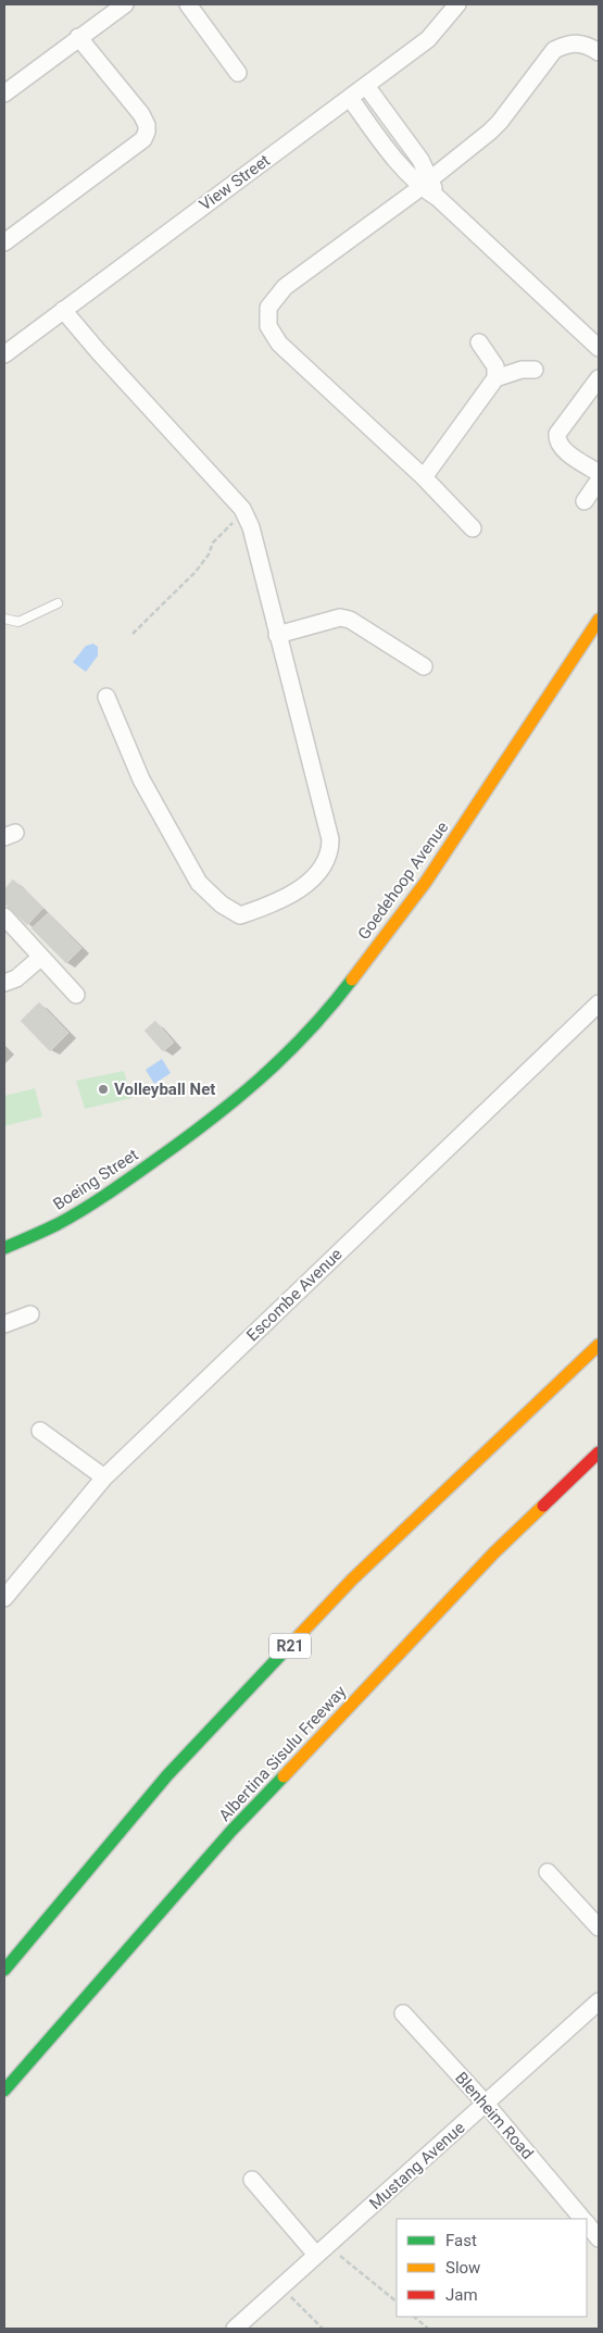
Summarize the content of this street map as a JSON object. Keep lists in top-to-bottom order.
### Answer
{
  "streets": {
    "main road": [
      "Goedehoop Avenue",
      "Boeing Street",
      "R21",
      "Albertina Sisulu Freeway"
    ],
    "street": [
      "View Street",
      "Escombe Avenue",
      "Blenheim Road",
      "Mustang Avenue"
    ]
  },
  "crossings": [
    ["Goedehoop Avenue", "Boeing Street"],
    ["Blenheim Road", "Mustang Avenue"]
  ],
  "places": ["Volleyball Net"],
  "legend": ["Fast", "Slow", "Jam"]
}
